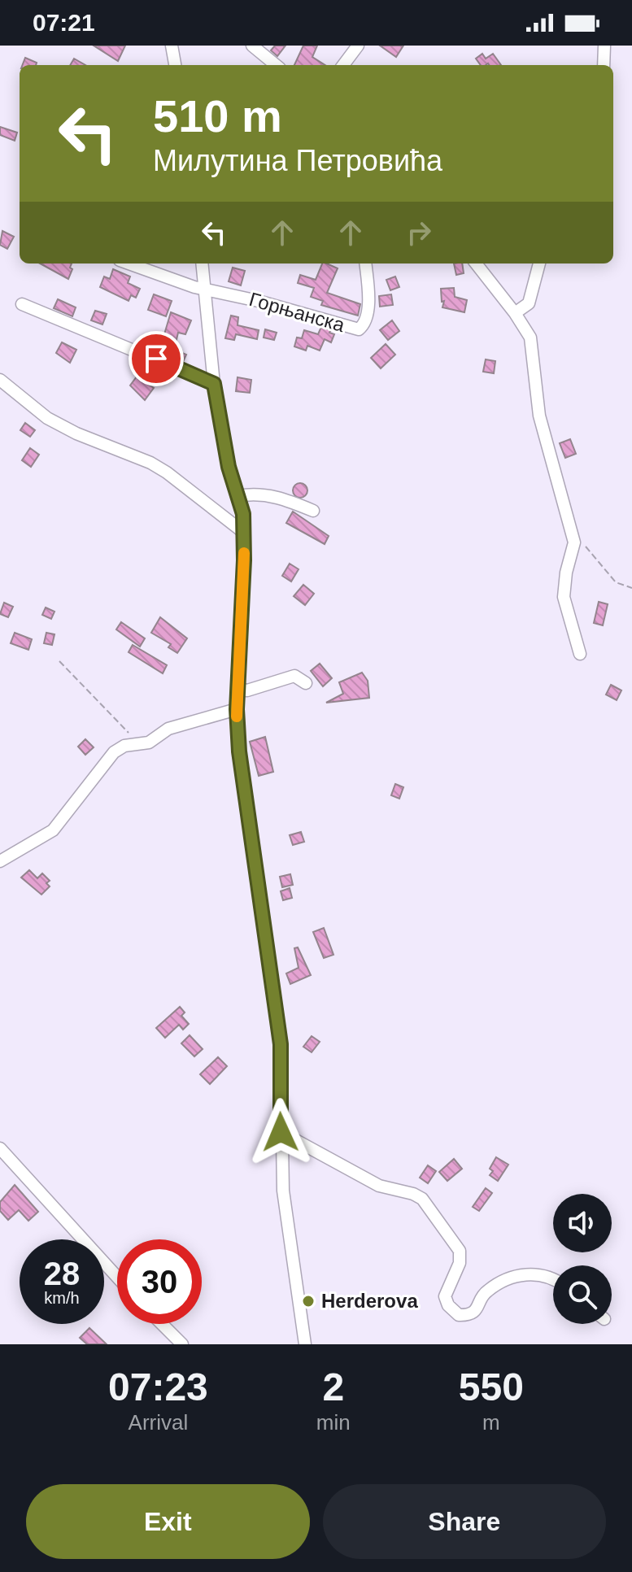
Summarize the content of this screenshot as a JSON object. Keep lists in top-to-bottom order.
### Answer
{
  "streets": {
    "street": ["Горњанска"]
  },
  "places": ["Herderova"],
  "page": {
    "status": "07:21",
    "turn": ["510 m", "Милутина Петровића"],
    "speed": "28 km/h",
    "limit": "30",
    "eta": [
      "07:23",
      "Arrival",
      "2",
      "min",
      "550",
      "m"
    ],
    "buttons": ["Exit", "Share"]
  }
}
